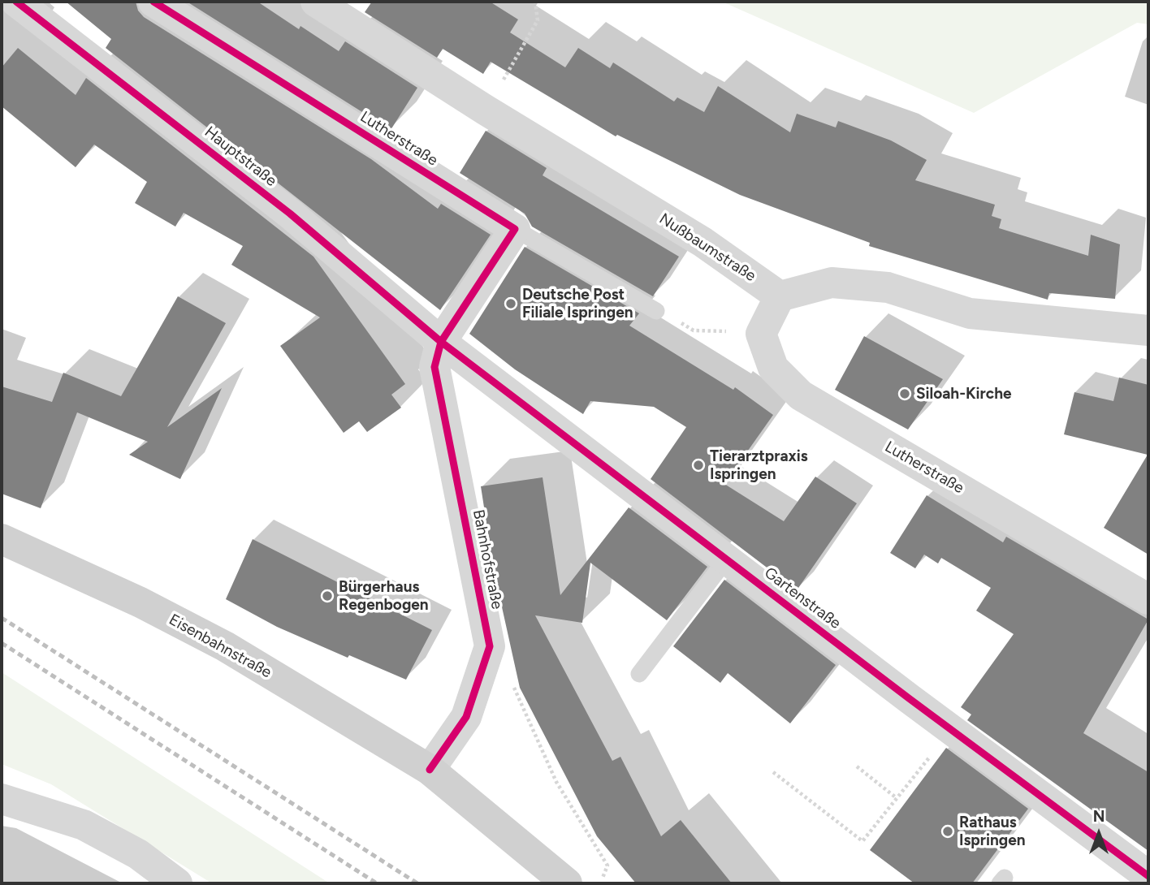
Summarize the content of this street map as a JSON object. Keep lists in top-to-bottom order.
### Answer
{
  "streets": {
    "main road": ["Eisenbahnstraße"],
    "street": [
      "Lutherstraße",
      "Hauptstraße",
      "Nußbaumstraße",
      "Bahnhofstraße",
      "Gartenstraße"
    ]
  },
  "crossings": [
    ["Lutherstraße", "Nußbaumstraße"],
    ["Hauptstraße", "Bahnhofstraße"],
    ["Hauptstraße", "Gartenstraße"],
    ["Bahnhofstraße", "Gartenstraße"],
    ["Bahnhofstraße", "Eisenbahnstraße"]
  ],
  "places": [
    "Deutsche Post Filiale Ispringen",
    "Siloah-Kirche",
    "Tierarztpraxis Ispringen",
    "Bürgerhaus Regenbogen",
    "Rathaus Ispringen"
  ],
  "north": "top"
}
